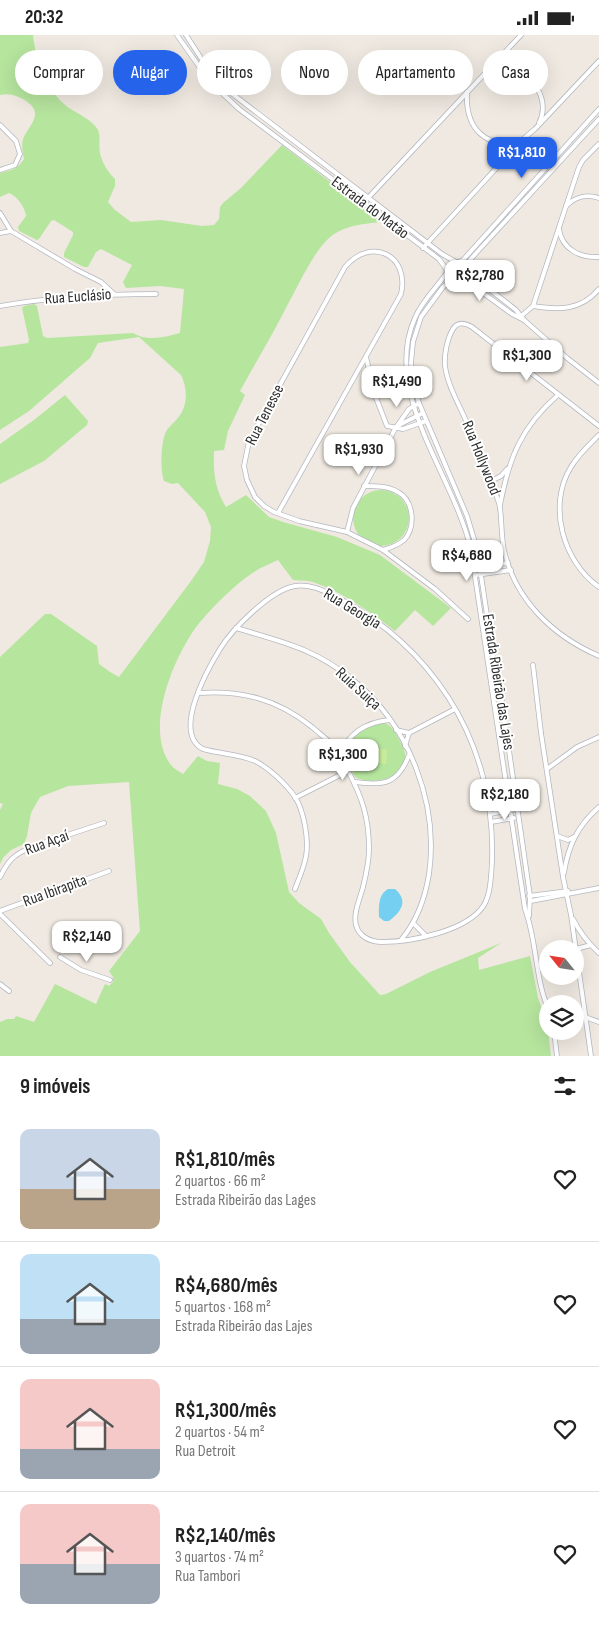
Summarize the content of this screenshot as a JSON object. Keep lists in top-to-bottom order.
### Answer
{
  "streets": {
    "street": [
      "Estrada do Matão",
      "Rua Euclásio",
      "Rua Tenesse",
      "Rua Hollywood",
      "Rua Georgia",
      "Estrada Ribeirão das Lajes",
      "Ruia Suiça",
      "Rua Açaí",
      "Rua Ibirapita"
    ]
  },
  "crossings": [
    ["Estrada do Matão", "Estrada Ribeirão das Lajes"],
    ["Rua Georgia", "Ruia Suiça"]
  ],
  "north": "top left",
  "page": {
    "status": "20:32",
    "chip": [
      "Comprar",
      "Alugar",
      "Filtros",
      "Novo",
      "Apartamento",
      "Casa"
    ],
    "price": [
      "R$1,810",
      "R$2,780",
      "R$1,300",
      "R$1,490",
      "R$1,930",
      "R$4,680",
      "R$1,300",
      "R$2,180",
      "R$2,140"
    ],
    "heading": "9 imóveis",
    "list": [
      {
        "name": "R$1,810/mês",
        "note": "2 quartos · 66 m² · Estrada Ribeirão das Lages"
      },
      {
        "name": "R$4,680/mês",
        "note": "5 quartos · 168 m² · Estrada Ribeirão das Lajes"
      },
      {
        "name": "R$1,300/mês",
        "note": "2 quartos · 54 m² · Rua Detroit"
      },
      {
        "name": "R$2,140/mês",
        "note": "3 quartos · 74 m² · Rua Tambori"
      }
    ]
  }
}
